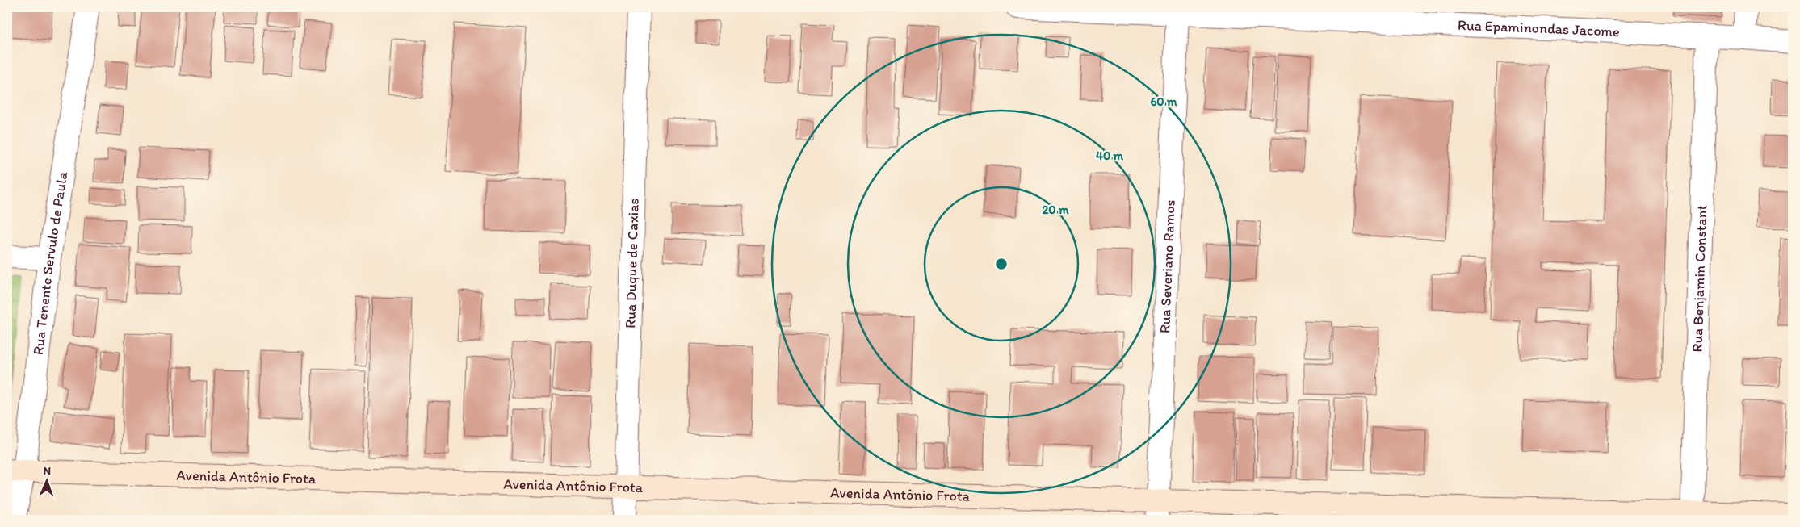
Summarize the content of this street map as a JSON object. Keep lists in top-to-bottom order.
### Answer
{
  "streets": {
    "main road": ["Avenida Antônio Frota"],
    "street": [
      "Rua Epaminondas Jacome",
      "Rua Tenente Servulo de Paula",
      "Rua Duque de Caxias",
      "Rua Severiano Ramos",
      "Rua Benjamin Constant"
    ]
  },
  "crossings": [
    ["Rua Epaminondas Jacome", "Rua Severiano Ramos"],
    ["Rua Epaminondas Jacome", "Rua Benjamin Constant"],
    ["Rua Tenente Servulo de Paula", "Avenida Antônio Frota"],
    ["Rua Duque de Caxias", "Avenida Antônio Frota"],
    ["Rua Severiano Ramos", "Avenida Antônio Frota"],
    ["Rua Benjamin Constant", "Avenida Antônio Frota"]
  ],
  "north": "top",
  "rings": ["60 m", "40 m", "20 m"]
}
